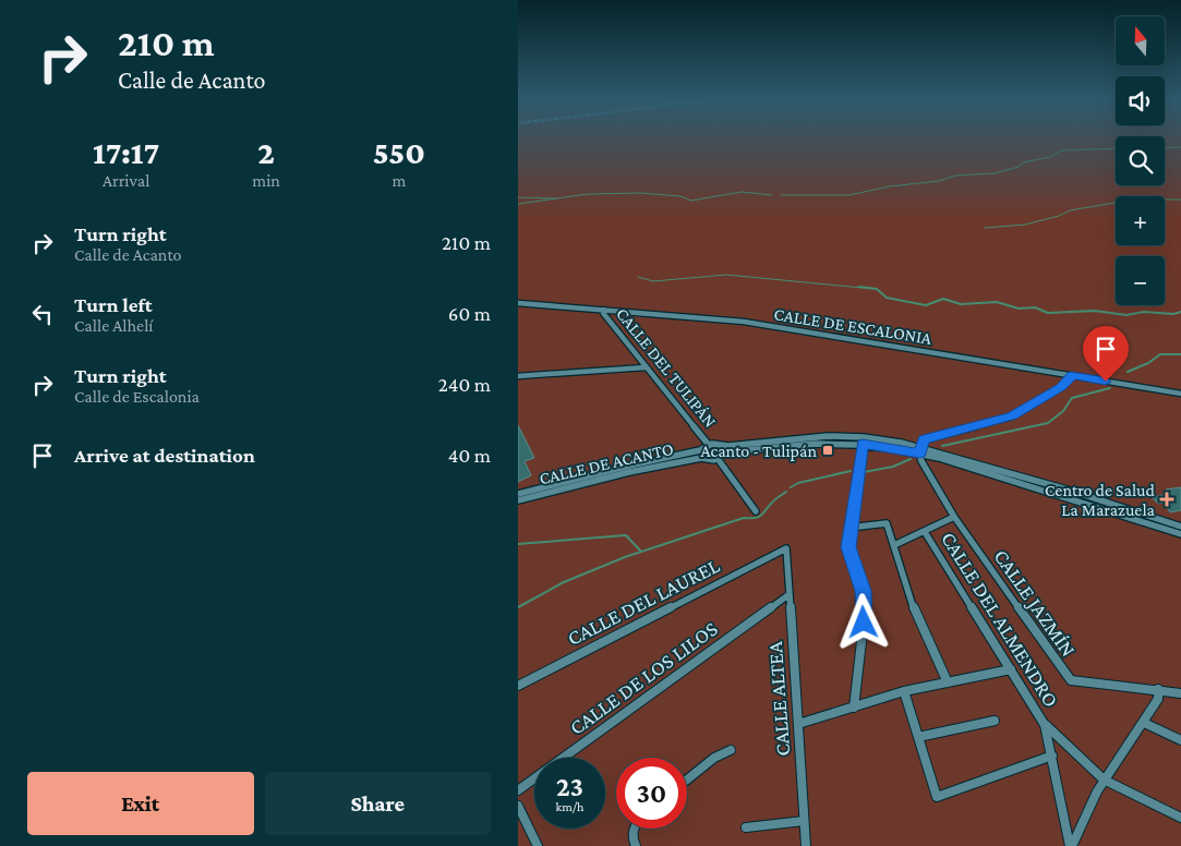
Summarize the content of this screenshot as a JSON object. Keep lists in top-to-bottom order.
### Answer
{
  "streets": {
    "street": [
      "CALLE DE ESCALONIA",
      "CALLE DEL TULIPÁN",
      "CALLE DE ACANTO",
      "CALLE DEL LAUREL",
      "CALLE JAZMÍN",
      "CALLE DEL ALMENDRO",
      "CALLE DE LOS LILOS",
      "CALLE ALTEA"
    ]
  },
  "crossings": [
    ["CALLE DE ESCALONIA", "CALLE DEL TULIPÁN"],
    ["CALLE DEL TULIPÁN", "CALLE DE ACANTO"],
    ["CALLE DEL LAUREL", "CALLE ALTEA"],
    ["CALLE DE LOS LILOS", "CALLE ALTEA"]
  ],
  "places": {
    "transit": ["Acanto - Tulipán"],
    "health": ["Centro de Salud La Marazuela"]
  },
  "north": "top",
  "page": {
    "turn": ["210 m", "Calle de Acanto"],
    "map_buttons": ["+", "−"],
    "eta": [
      "17:17",
      "Arrival",
      "2",
      "min",
      "550",
      "m"
    ],
    "list": [
      {
        "name": "Turn right",
        "note": "Calle de Acanto",
        "value": "210 m"
      },
      {
        "name": "Turn left",
        "note": "Calle Alhelí",
        "value": "60 m"
      },
      {
        "name": "Turn right",
        "note": "Calle de Escalonia",
        "value": "240 m"
      },
      {
        "name": "Arrive at destination",
        "value": "40 m"
      }
    ],
    "speed": "23 km/h",
    "limit": "30",
    "buttons": ["Exit", "Share"]
  }
}
